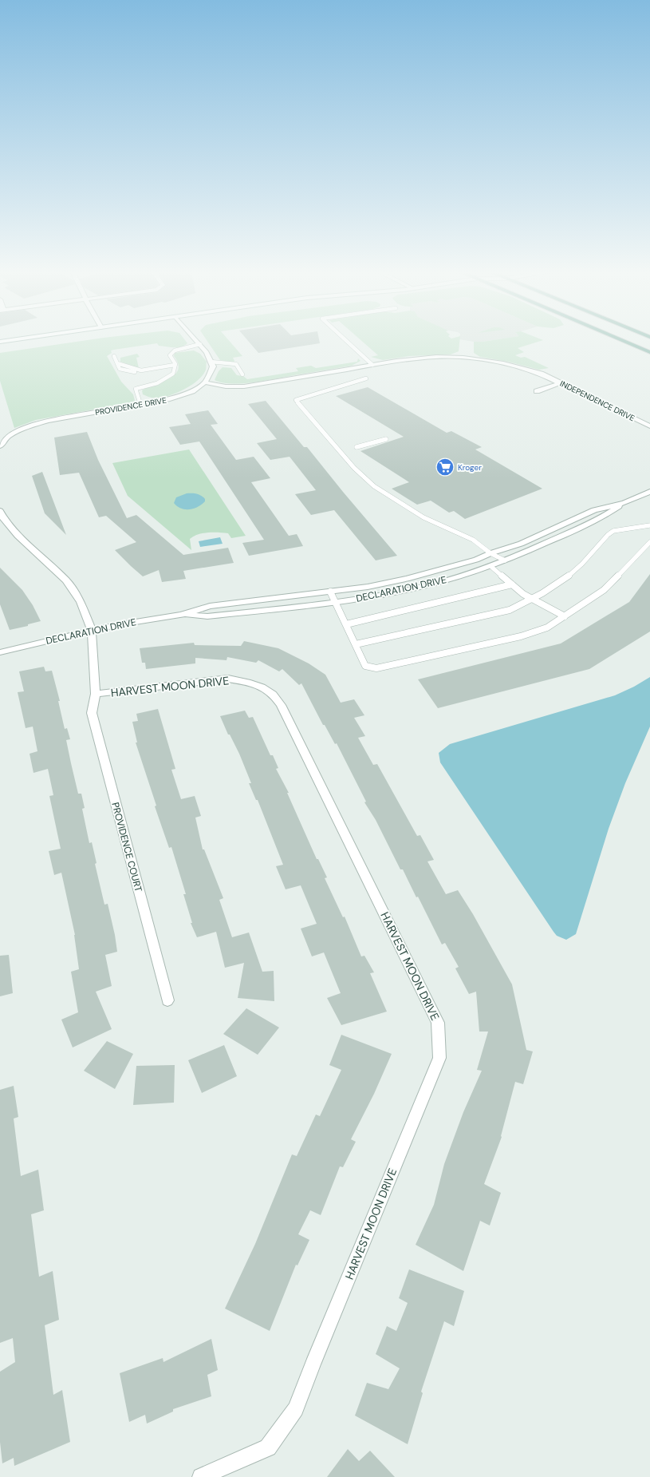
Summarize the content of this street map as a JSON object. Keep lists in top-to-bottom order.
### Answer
{
  "streets": {
    "street": [
      "INDEPENDENCE DRIVE",
      "PROVIDENCE DRIVE",
      "DECLARATION DRIVE",
      "HARVEST MOON DRIVE",
      "PROVIDENCE COURT"
    ]
  },
  "crossings": [
    ["INDEPENDENCE DRIVE", "PROVIDENCE DRIVE"],
    ["HARVEST MOON DRIVE", "PROVIDENCE COURT"]
  ],
  "places": {
    "supermarket": ["Kroger"]
  }
}
